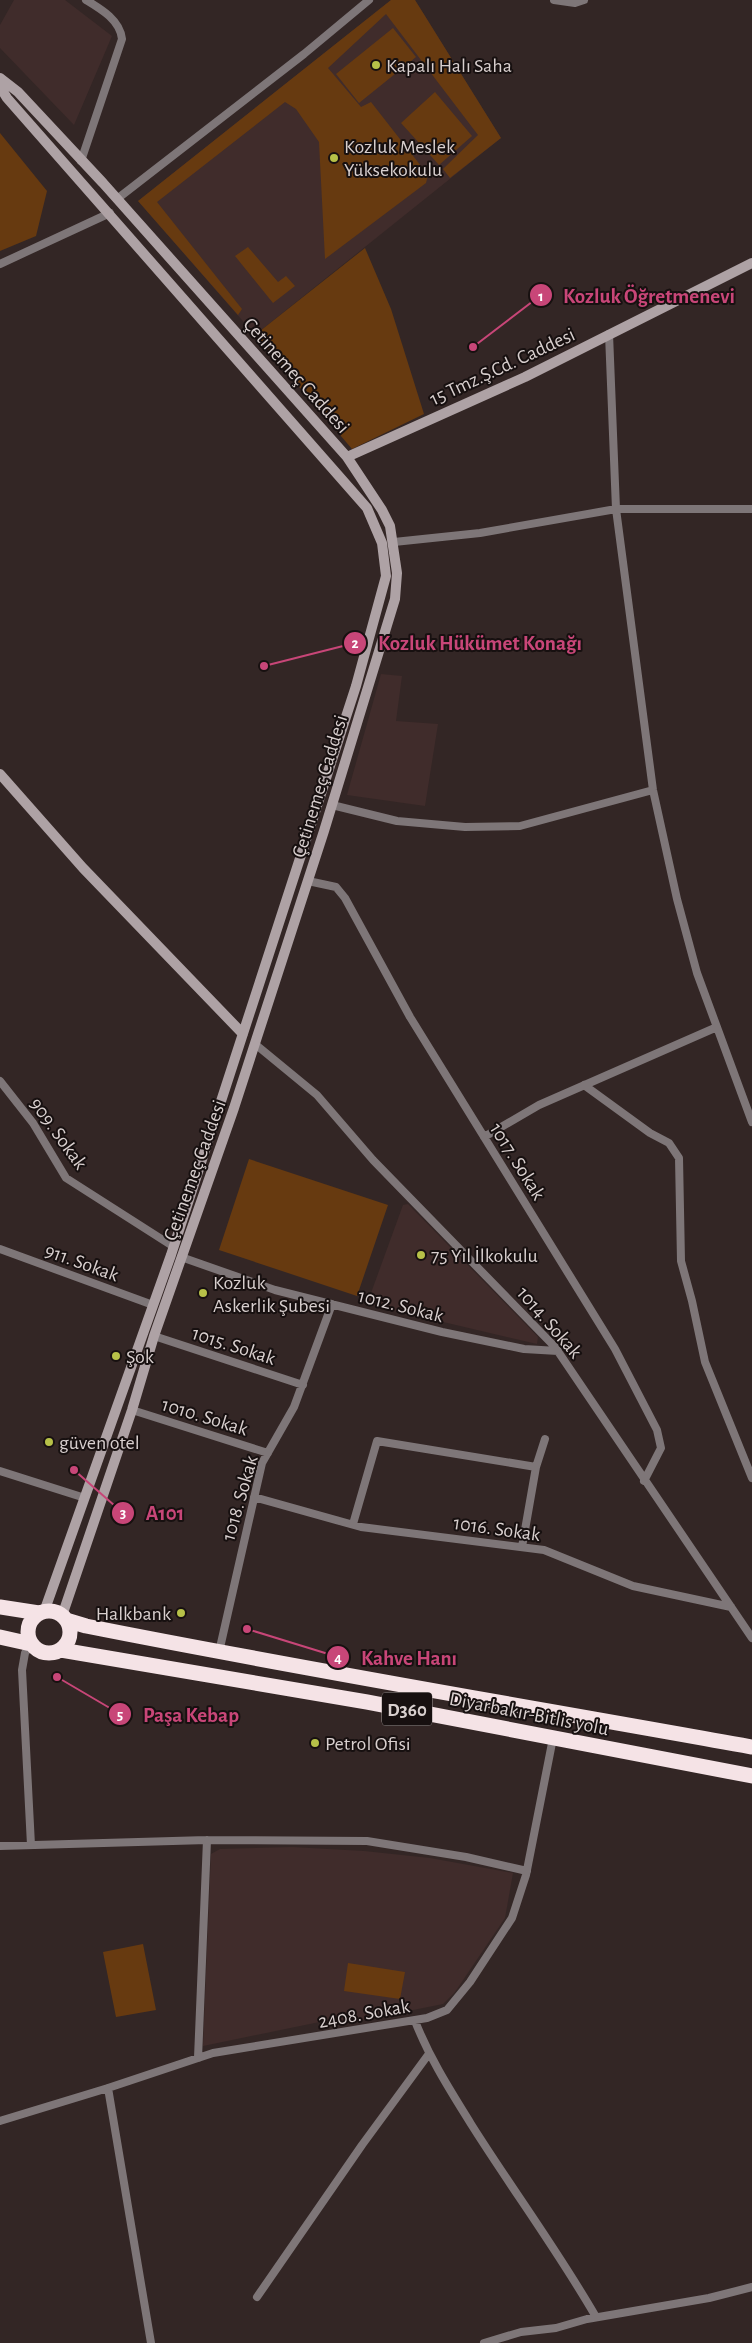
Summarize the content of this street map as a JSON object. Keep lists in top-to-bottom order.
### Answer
{
  "streets": {
    "highway": ["D360", "Diyarbakır-Bitlis yolu"],
    "main road": ["15 Tmz.Ş.Cd. Caddesi", "Çetinemeç Caddesi"],
    "street": [
      "909. Sokak",
      "1017. Sokak",
      "911. Sokak",
      "1012. Sokak",
      "1014. Sokak",
      "1015. Sokak",
      "1010. Sokak",
      "1018. Sokak",
      "1016. Sokak",
      "2408. Sokak"
    ]
  },
  "crossings": [
    ["15 Tmz.Ş.Cd. Caddesi", "Çetinemeç Caddesi"],
    ["Çetinemeç Caddesi", "909. Sokak"],
    ["Çetinemeç Caddesi", "1017. Sokak"],
    ["Çetinemeç Caddesi", "911. Sokak"],
    ["Çetinemeç Caddesi", "1012. Sokak"],
    ["Çetinemeç Caddesi", "1014. Sokak"],
    ["Çetinemeç Caddesi", "1015. Sokak"],
    ["Çetinemeç Caddesi", "1010. Sokak"],
    ["Çetinemeç Caddesi", "Diyarbakır-Bitlis yolu"],
    ["1017. Sokak", "1014. Sokak"],
    ["1012. Sokak", "1014. Sokak"],
    ["1012. Sokak", "1018. Sokak"],
    ["1014. Sokak", "1016. Sokak"],
    ["1015. Sokak", "1018. Sokak"],
    ["1010. Sokak", "1018. Sokak"],
    ["1018. Sokak", "1016. Sokak"],
    ["1018. Sokak", "Diyarbakır-Bitlis yolu"],
    ["Diyarbakır-Bitlis yolu", "2408. Sokak"]
  ],
  "places": [
    "Kapalı Halı Saha",
    "Kozluk Meslek Yüksekokulu",
    "Kozluk Öğretmenevi",
    "Kozluk Hükümet Konağı",
    "75 Yıl İlkokulu",
    "Kozluk Askerlik Şubesi",
    "Şok",
    "güven otel",
    "A101",
    "Halkbank",
    "Kahve Hanı",
    "Paşa Kebap",
    "Petrol Ofisi"
  ]
}
